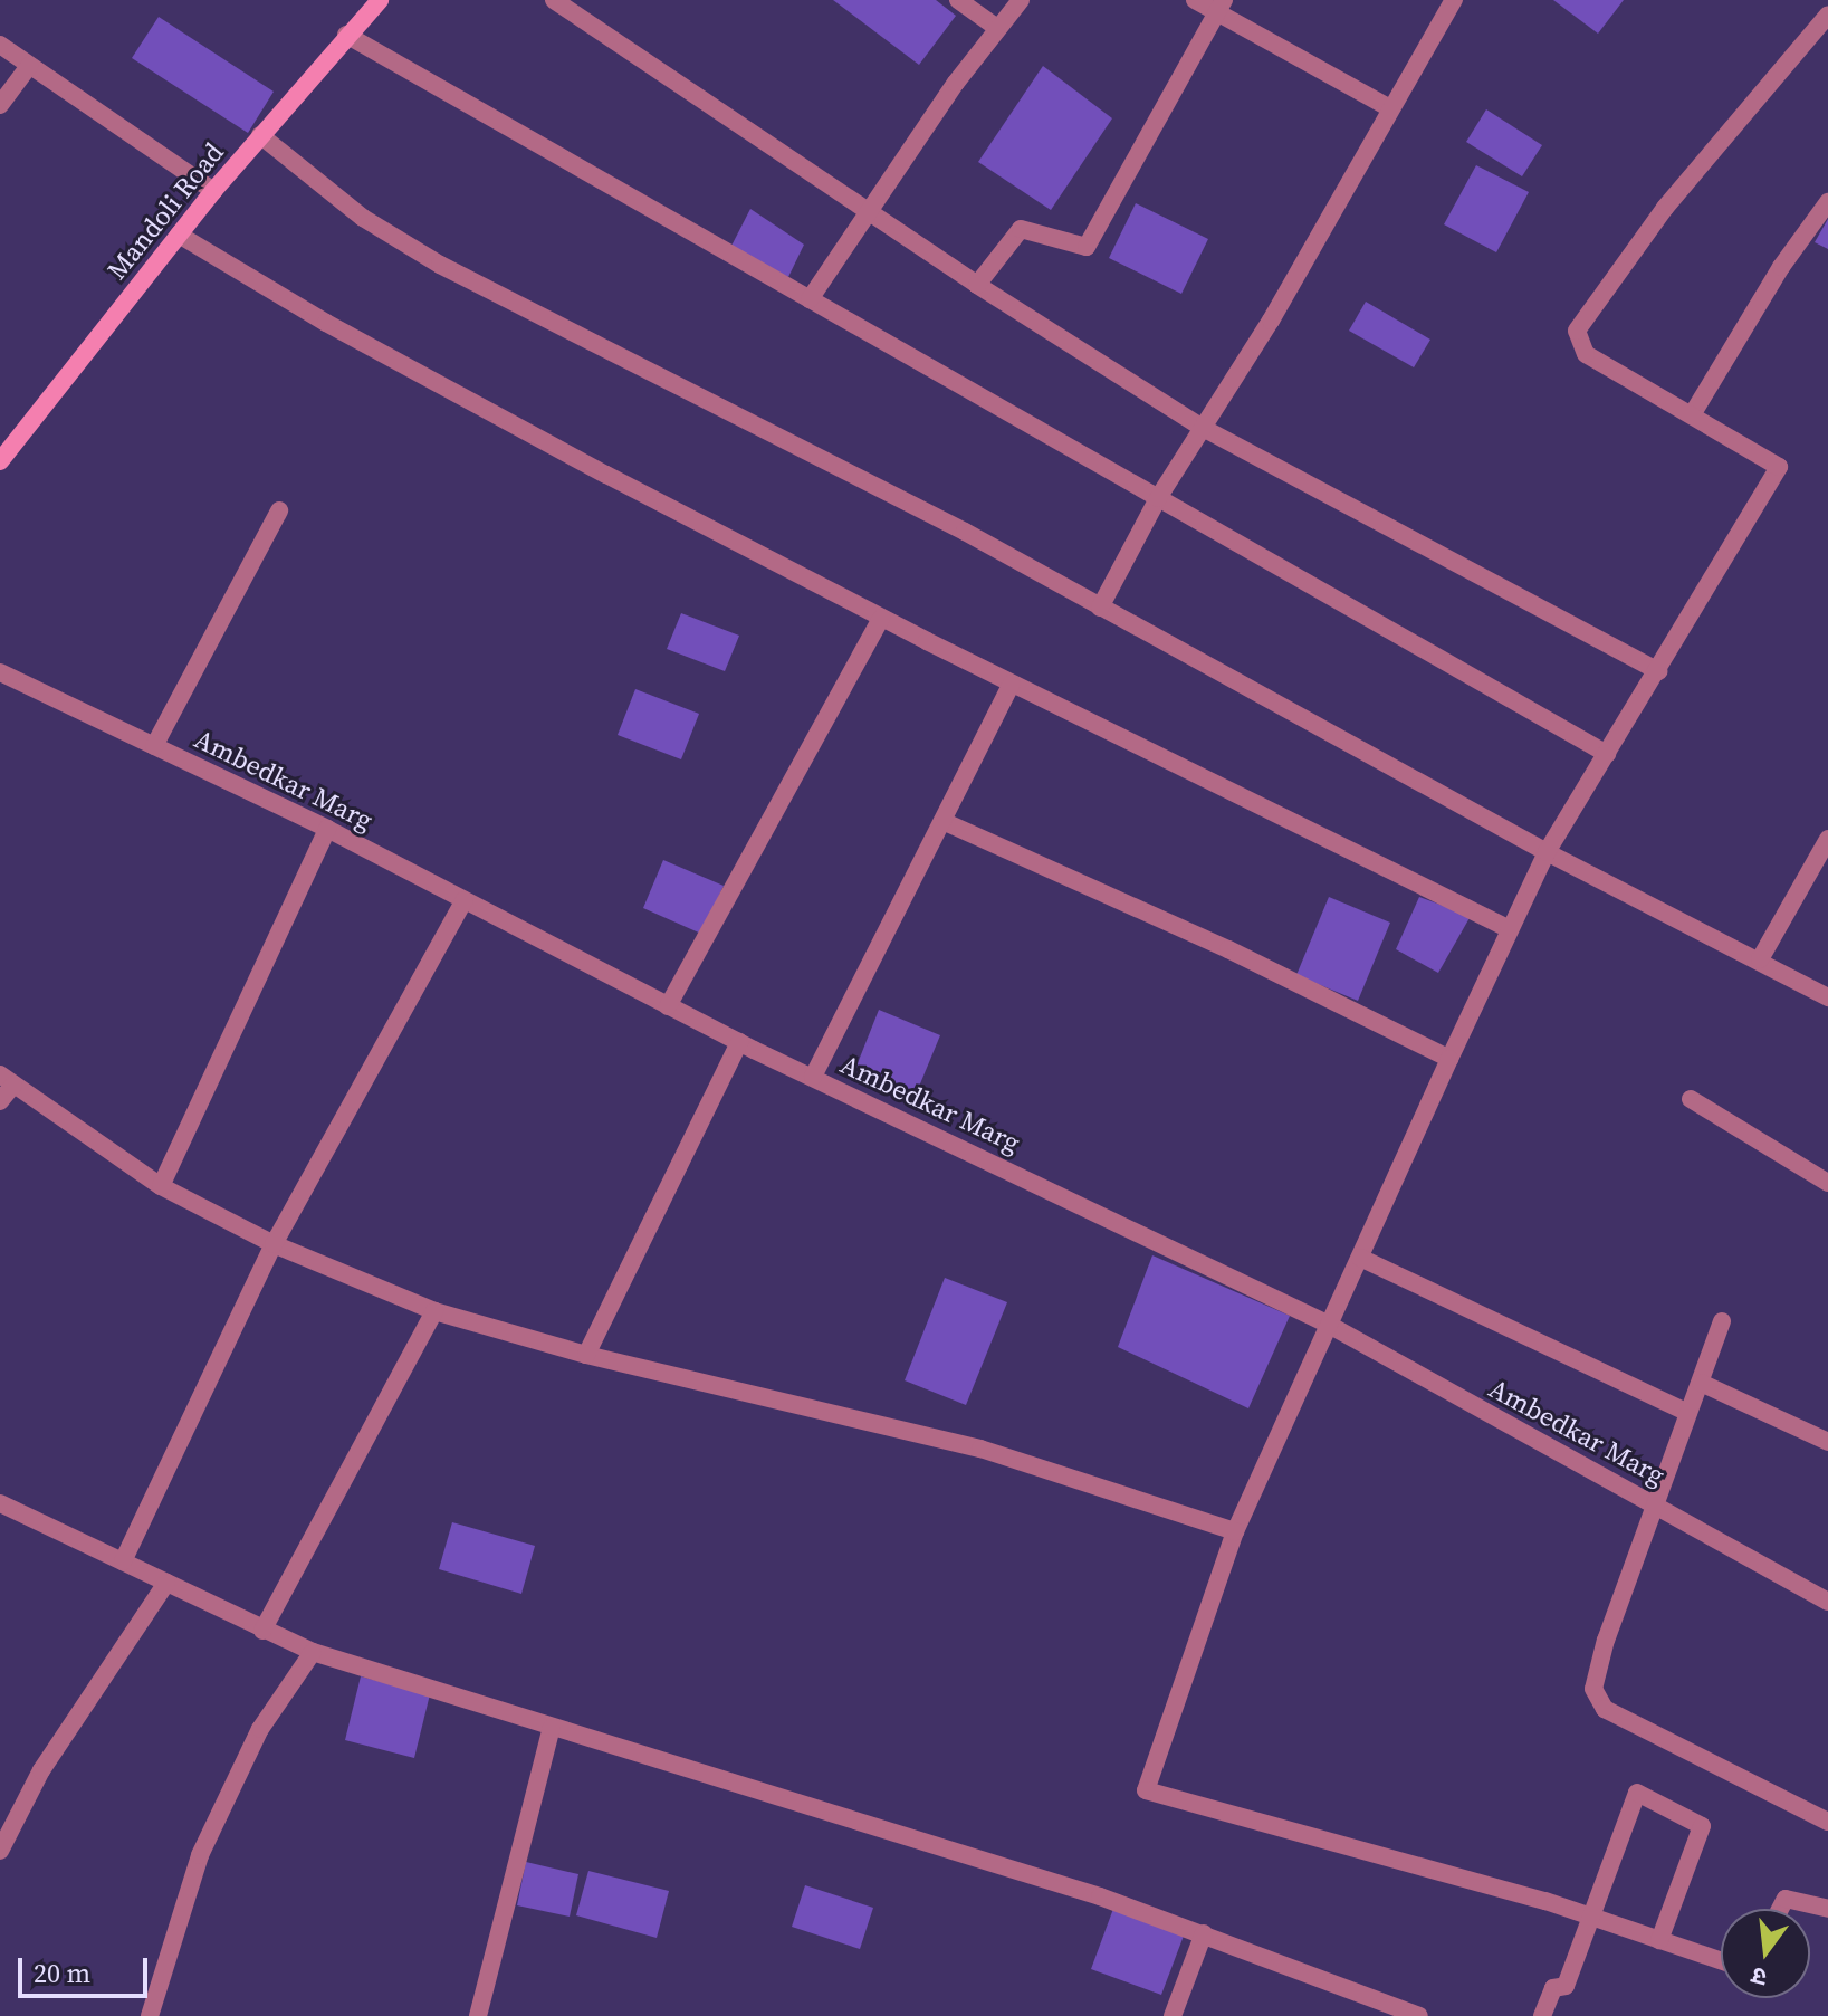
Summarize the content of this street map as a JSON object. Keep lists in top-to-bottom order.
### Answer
{
  "streets": {
    "street": ["Mandoli Road", "Ambedkar Marg"]
  },
  "scale_bar": "20 m",
  "north": "bottom"
}
